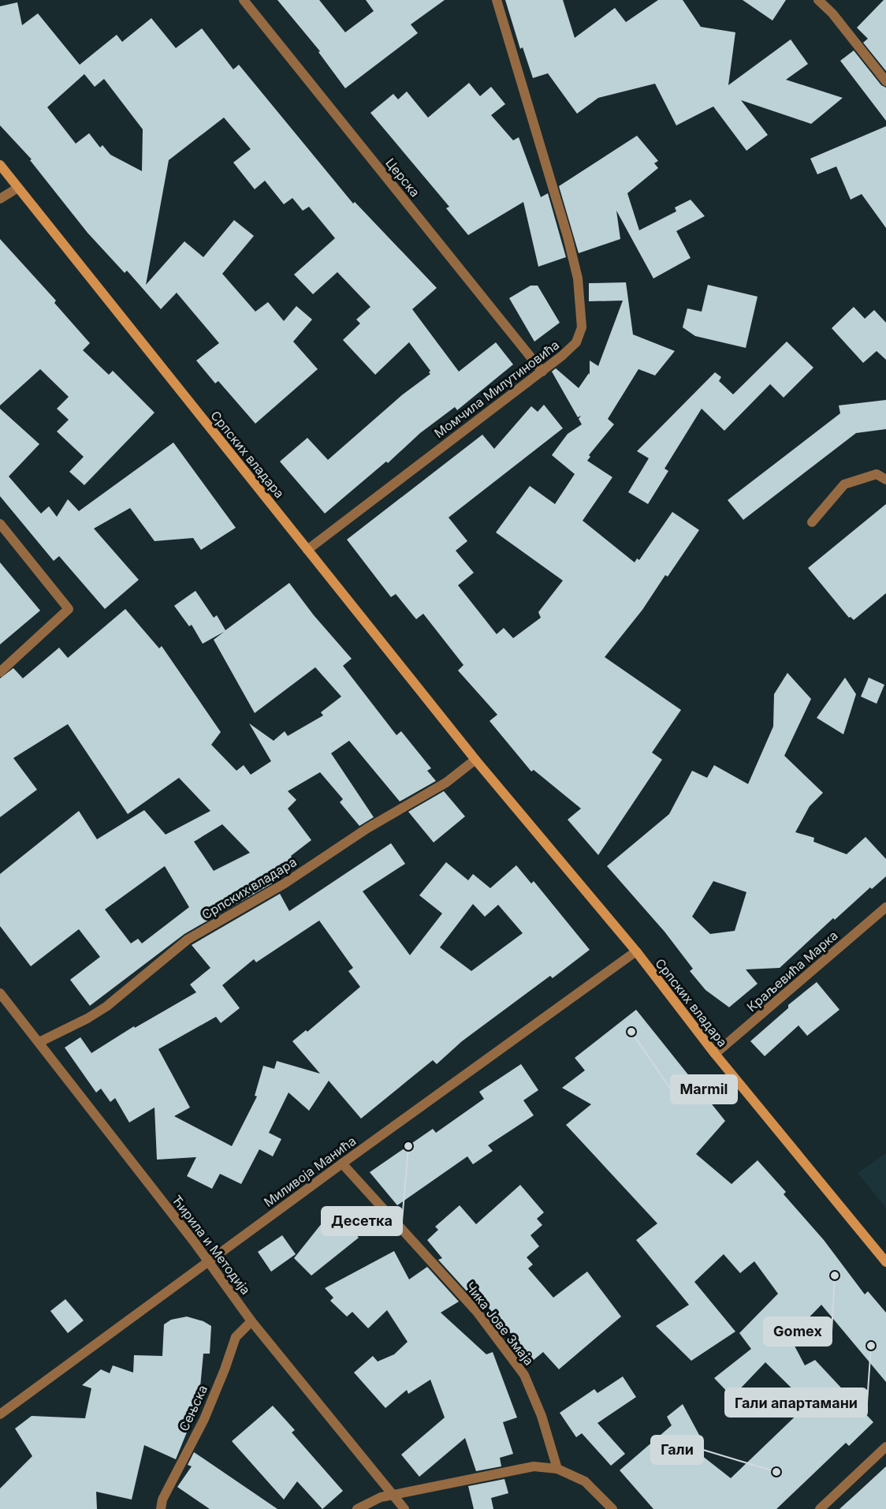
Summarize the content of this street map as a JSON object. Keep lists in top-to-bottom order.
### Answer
{
  "streets": {
    "main road": ["Српских владара"],
    "street": [
      "Церска",
      "Момчила Милутиновића",
      "Краљевића Марка",
      "Миливоја Манића",
      "Ћирила и Методија",
      "Чика Јове Змаја",
      "Сењска"
    ]
  },
  "crossings": [
    ["Церска", "Момчила Милутиновића"],
    ["Момчила Милутиновића", "Српских владара"],
    ["Српских владара", "Краљевића Марка"],
    ["Српских владара", "Миливоја Манића"],
    ["Српских владара", "Ћирила и Методија"],
    ["Миливоја Манића", "Ћирила и Методија"],
    ["Миливоја Манића", "Чика Јове Змаја"],
    ["Ћирила и Методија", "Сењска"]
  ],
  "places": [
    "Marmil",
    "Десетка",
    "Gomex",
    "Гали апартамани",
    "Гали"
  ]
}
